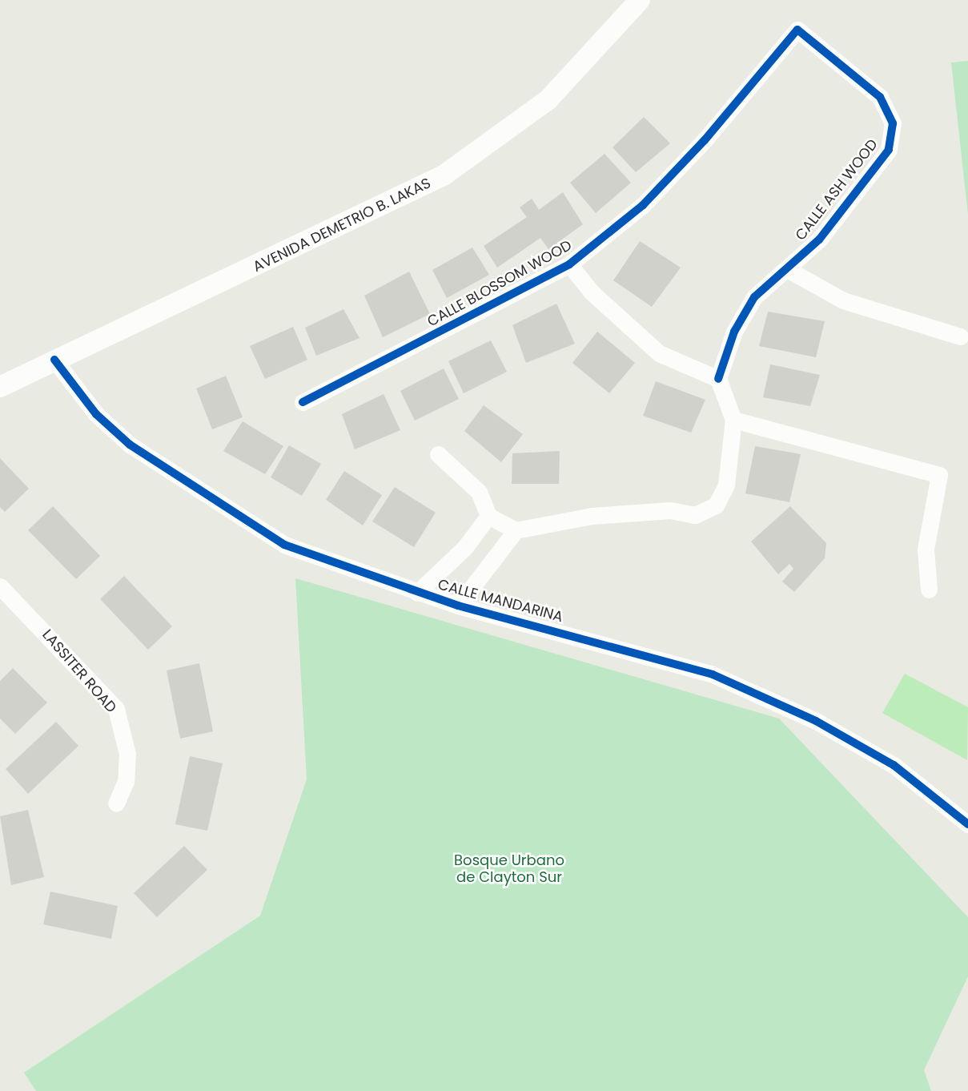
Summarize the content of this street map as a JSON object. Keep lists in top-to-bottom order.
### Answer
{
  "streets": {
    "street": [
      "CALLE ASH WOOD",
      "AVENIDA DEMETRIO B. LAKAS",
      "CALLE BLOSSOM WOOD",
      "CALLE MANDARINA",
      "LASSITER ROAD"
    ]
  },
  "crossings": [
    ["CALLE ASH WOOD", "CALLE BLOSSOM WOOD"],
    ["AVENIDA DEMETRIO B. LAKAS", "CALLE MANDARINA"]
  ],
  "parks": ["Bosque Urbano de Clayton Sur"]
}
